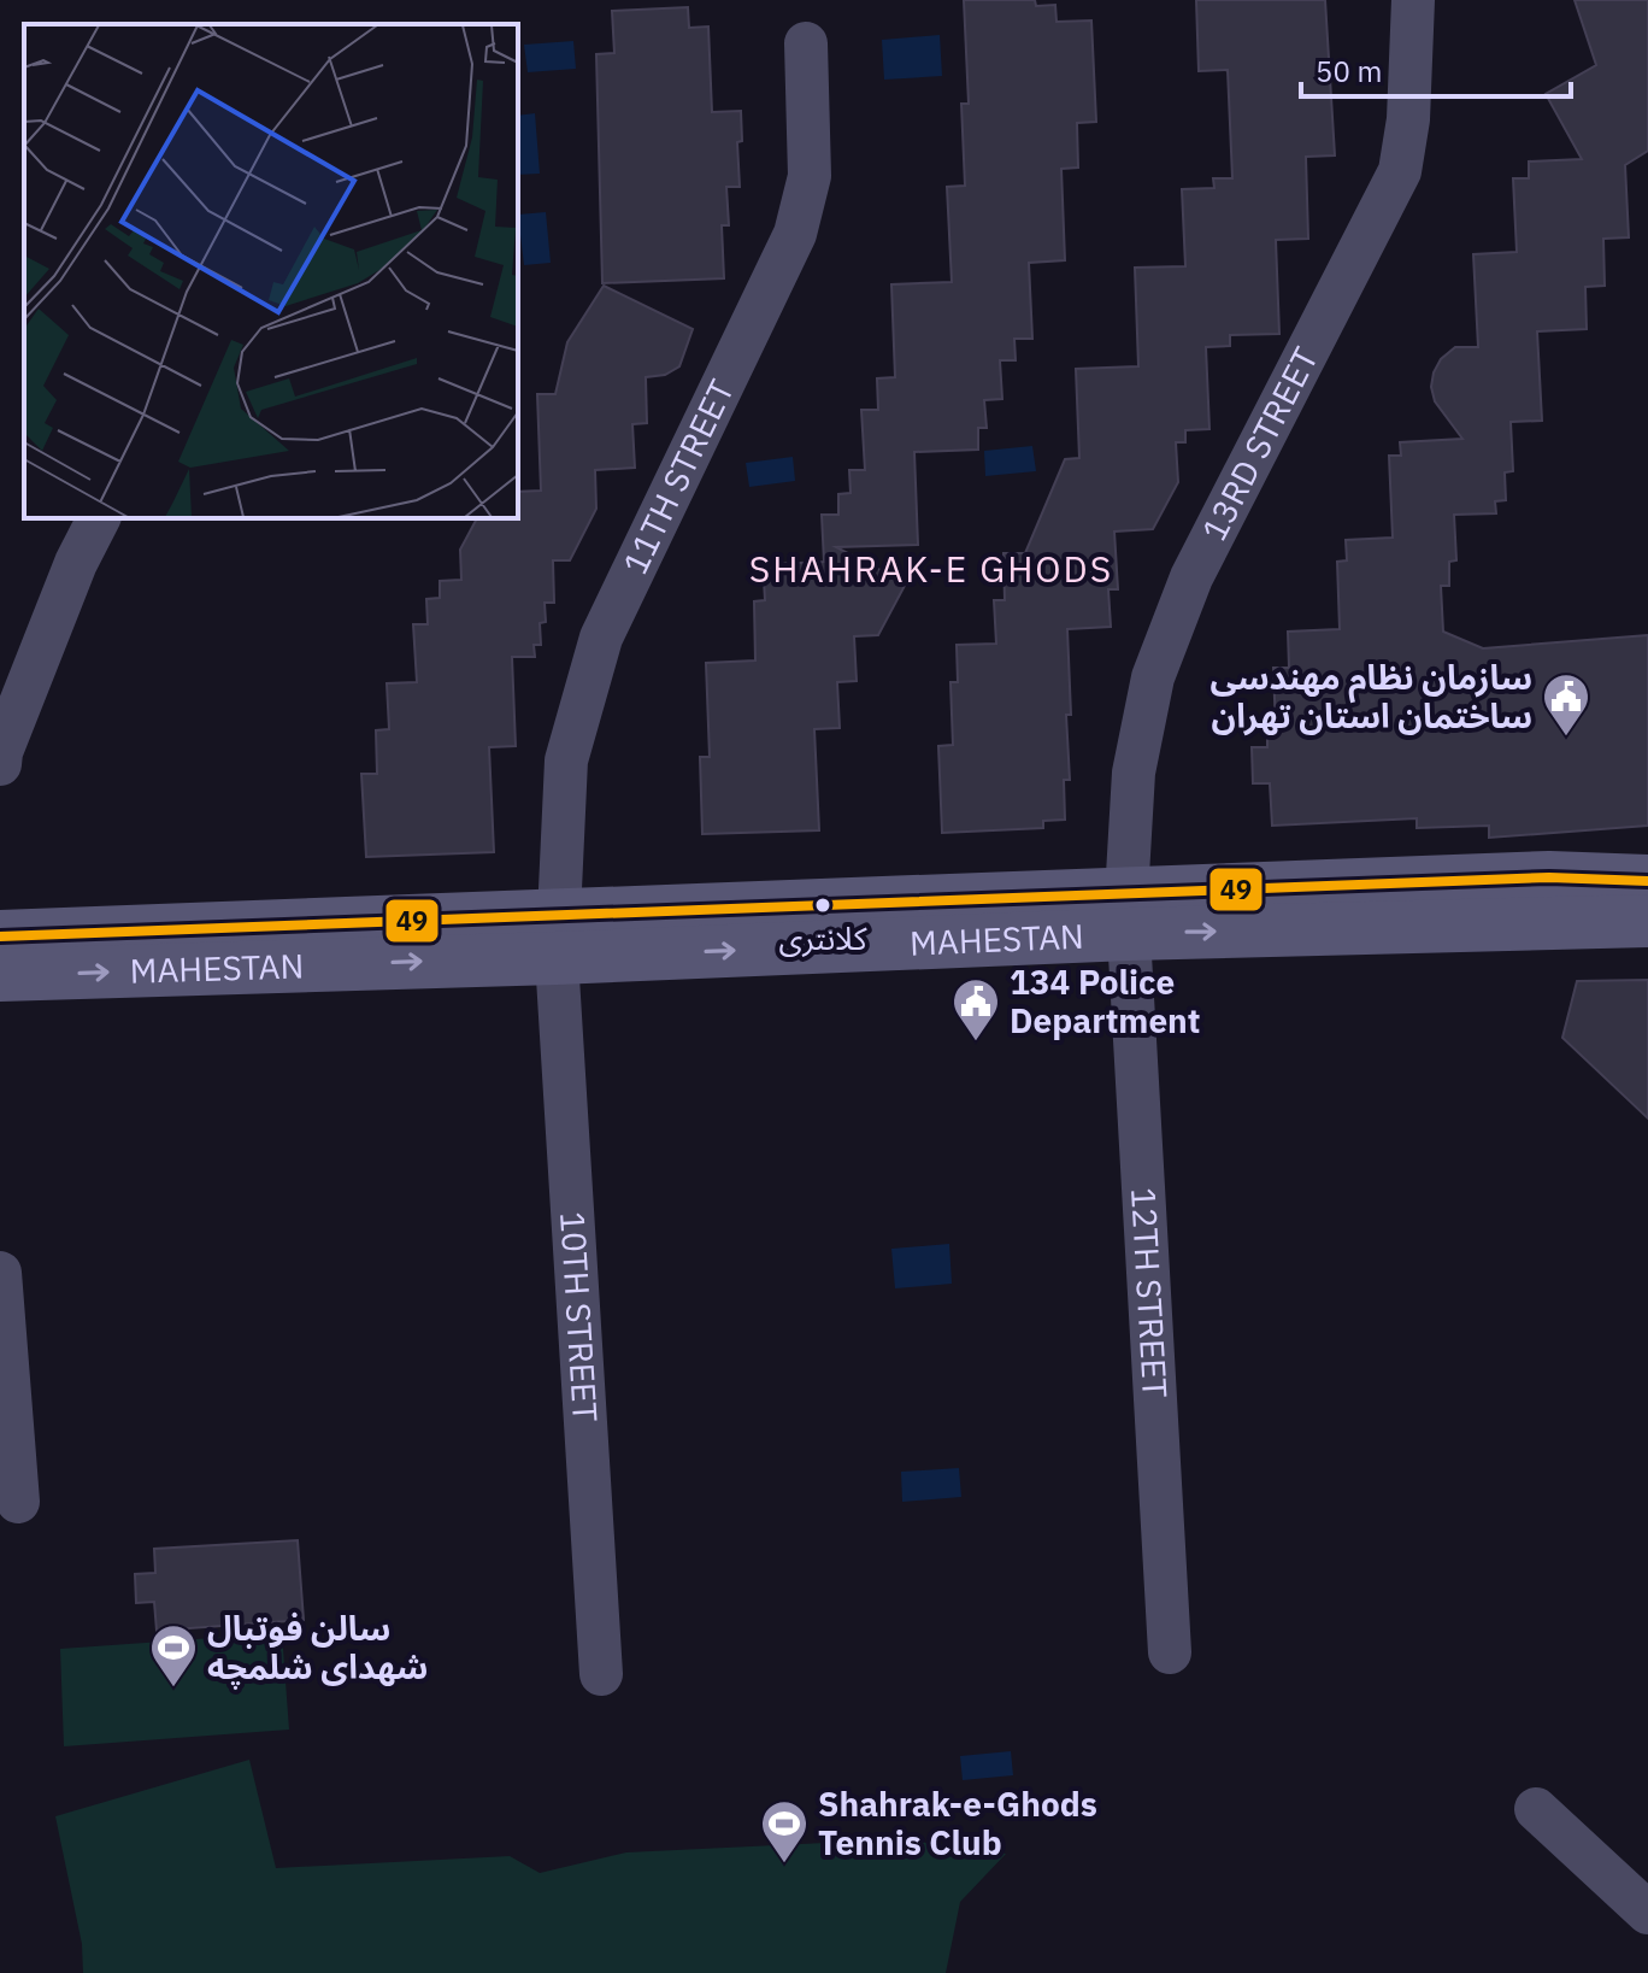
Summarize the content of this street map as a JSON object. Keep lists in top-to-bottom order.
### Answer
{
  "streets": {
    "street": [
      "13RD STREET",
      "11TH STREET",
      "MAHESTAN",
      "12TH STREET",
      "10TH STREET"
    ]
  },
  "crossings": [
    ["13RD STREET", "MAHESTAN"],
    ["13RD STREET", "12TH STREET"],
    ["11TH STREET", "MAHESTAN"],
    ["11TH STREET", "10TH STREET"],
    ["MAHESTAN", "12TH STREET"],
    ["MAHESTAN", "10TH STREET"]
  ],
  "districts": ["SHAHRAK-E GHODS"],
  "places": {
    "public building": ["سازمان نظام مهندسی ساختمان استان تهران", "134 Police Department"],
    "other": ["کلانتری"],
    "sports": ["سالن فوتبال شهدای شلمچه", "Shahrak-e-Ghods Tennis Club"]
  },
  "lines": ["transit line 49"],
  "scale_bar": "50 m"
}
